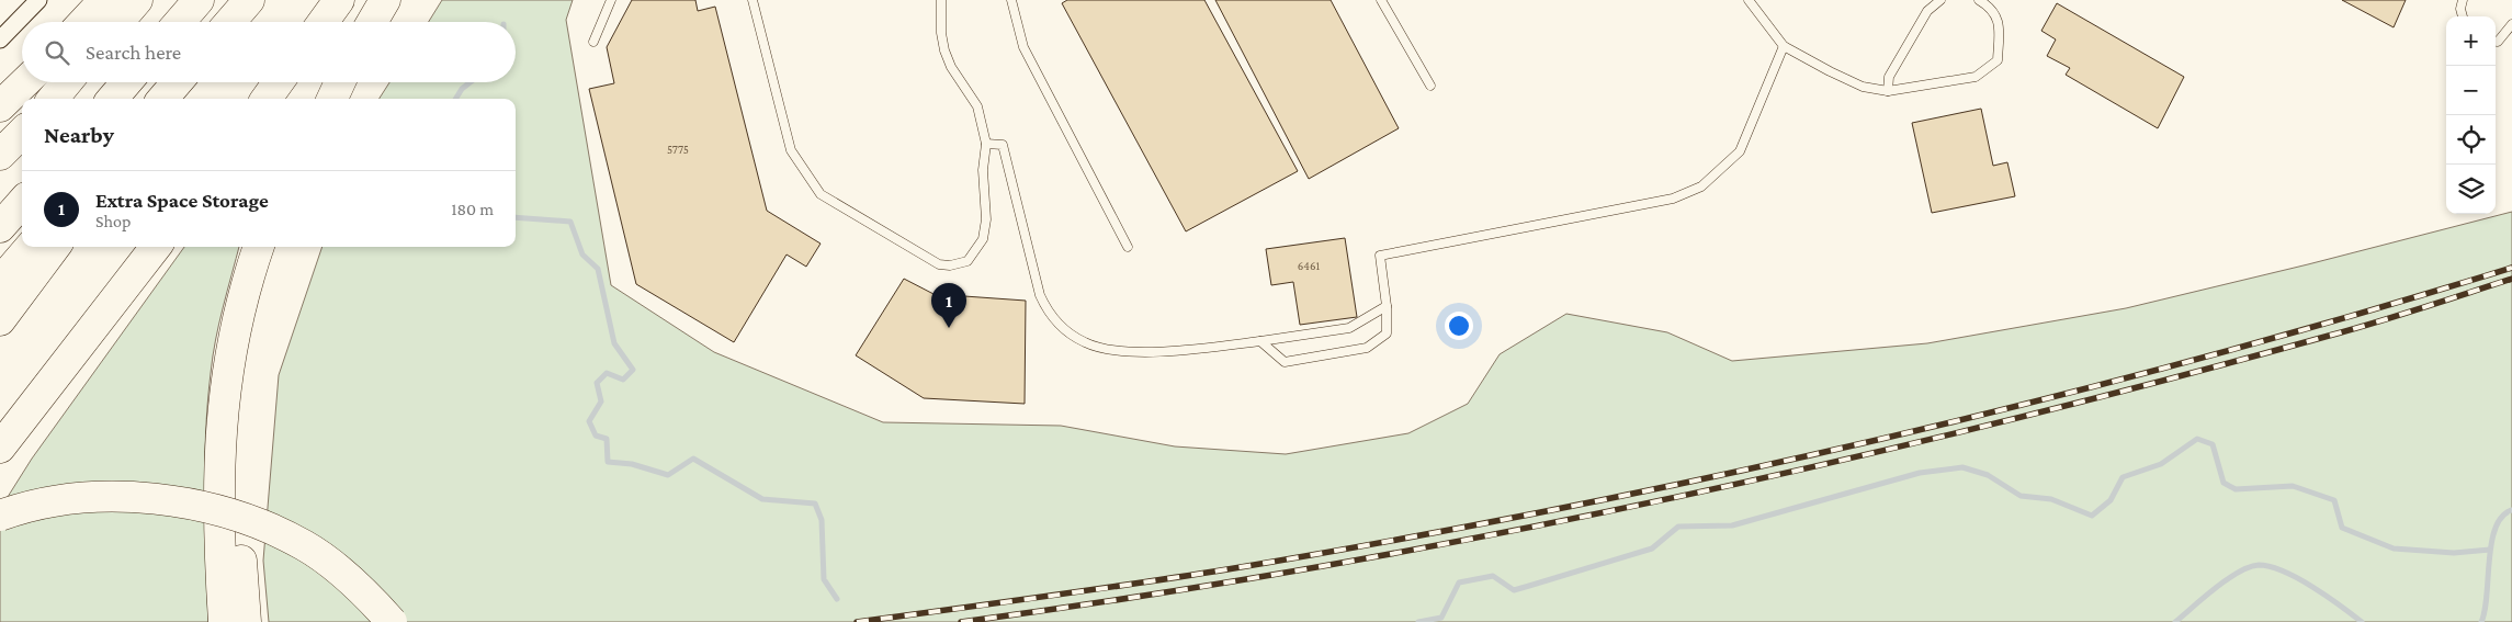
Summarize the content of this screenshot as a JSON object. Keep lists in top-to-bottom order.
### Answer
{
  "house_numbers": ["5775", "6461"],
  "page": {
    "map_buttons": ["+", "−"],
    "search": "Search here",
    "heading": "Nearby",
    "list": [
      {
        "mark": "1",
        "name": "Extra Space Storage",
        "note": "Shop",
        "value": "180 m"
      }
    ],
    "pins": "1"
  }
}
